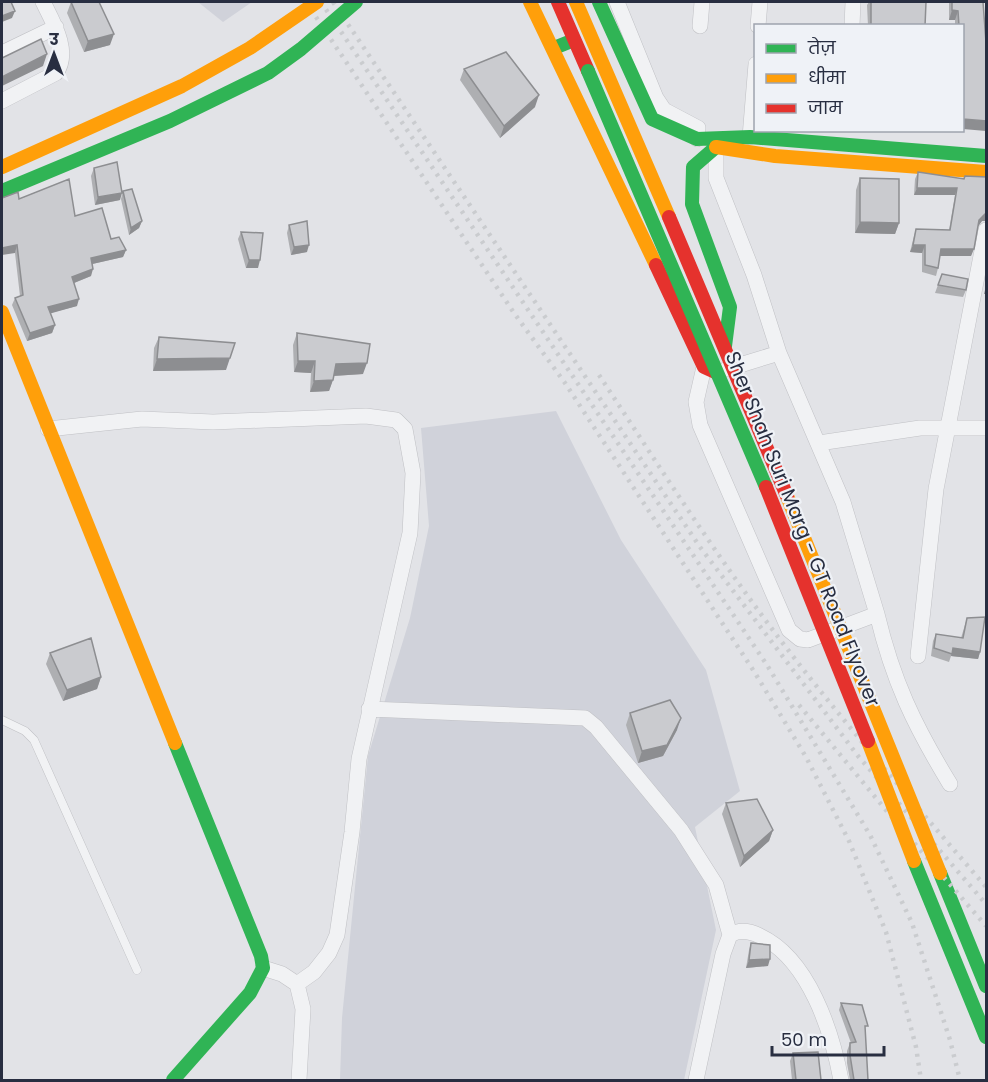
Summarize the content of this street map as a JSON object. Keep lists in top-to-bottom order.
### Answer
{
  "streets": {
    "main road": ["Sher Shah Suri Marg - GT Road Flyover"]
  },
  "legend": ["तेज़", "धीमा", "जाम"],
  "scale_bar": "50 m",
  "north": "top"
}
